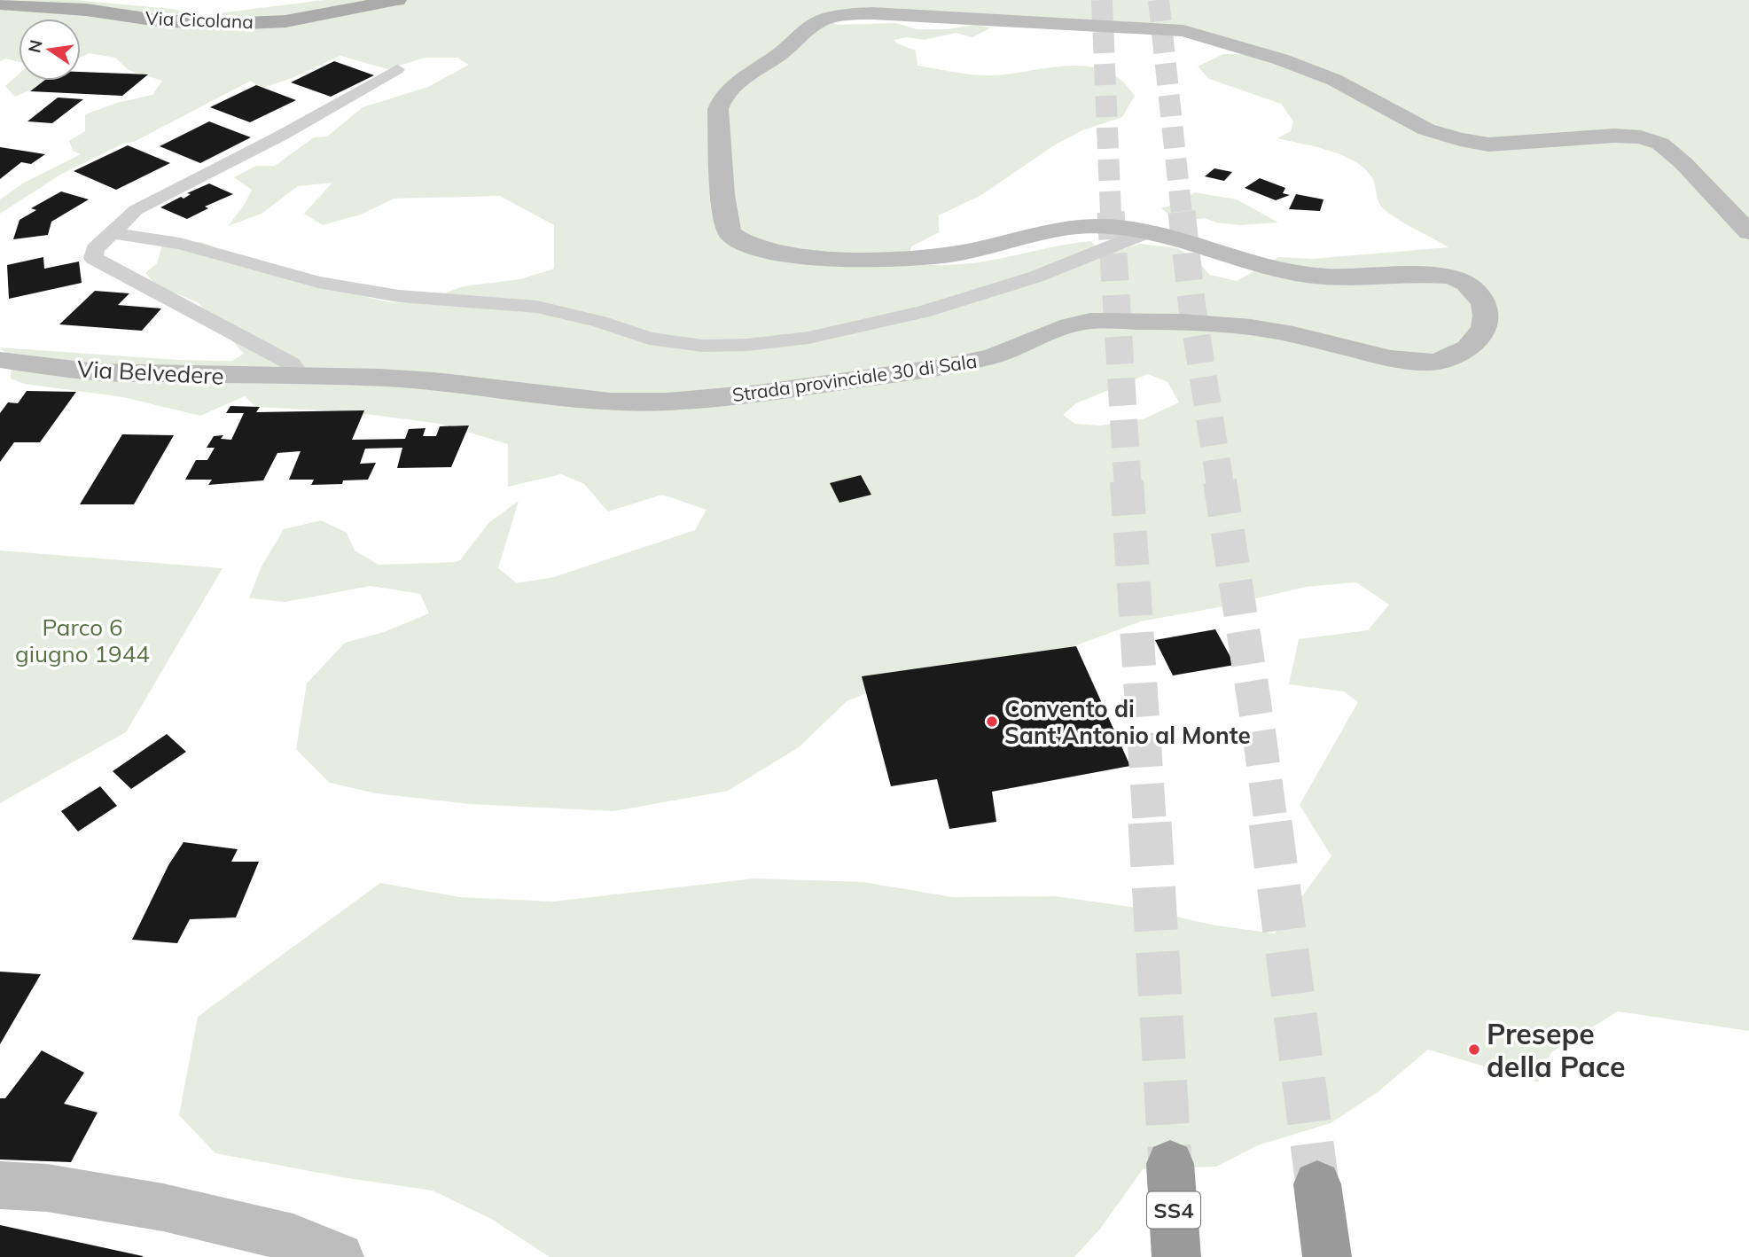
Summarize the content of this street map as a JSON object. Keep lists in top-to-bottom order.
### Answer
{
  "streets": {
    "highway": ["SS4"],
    "main road": ["Via Cicolana"],
    "street": ["Via Belvedere", "Strada provinciale 30 di Sala"]
  },
  "crossings": [
    ["Via Belvedere", "Strada provinciale 30 di Sala"]
  ],
  "parks": ["Parco 6 giugno 1944"],
  "places": ["Convento di Sant'Antonio al Monte", "Presepe della Pace"],
  "north": "left"
}
